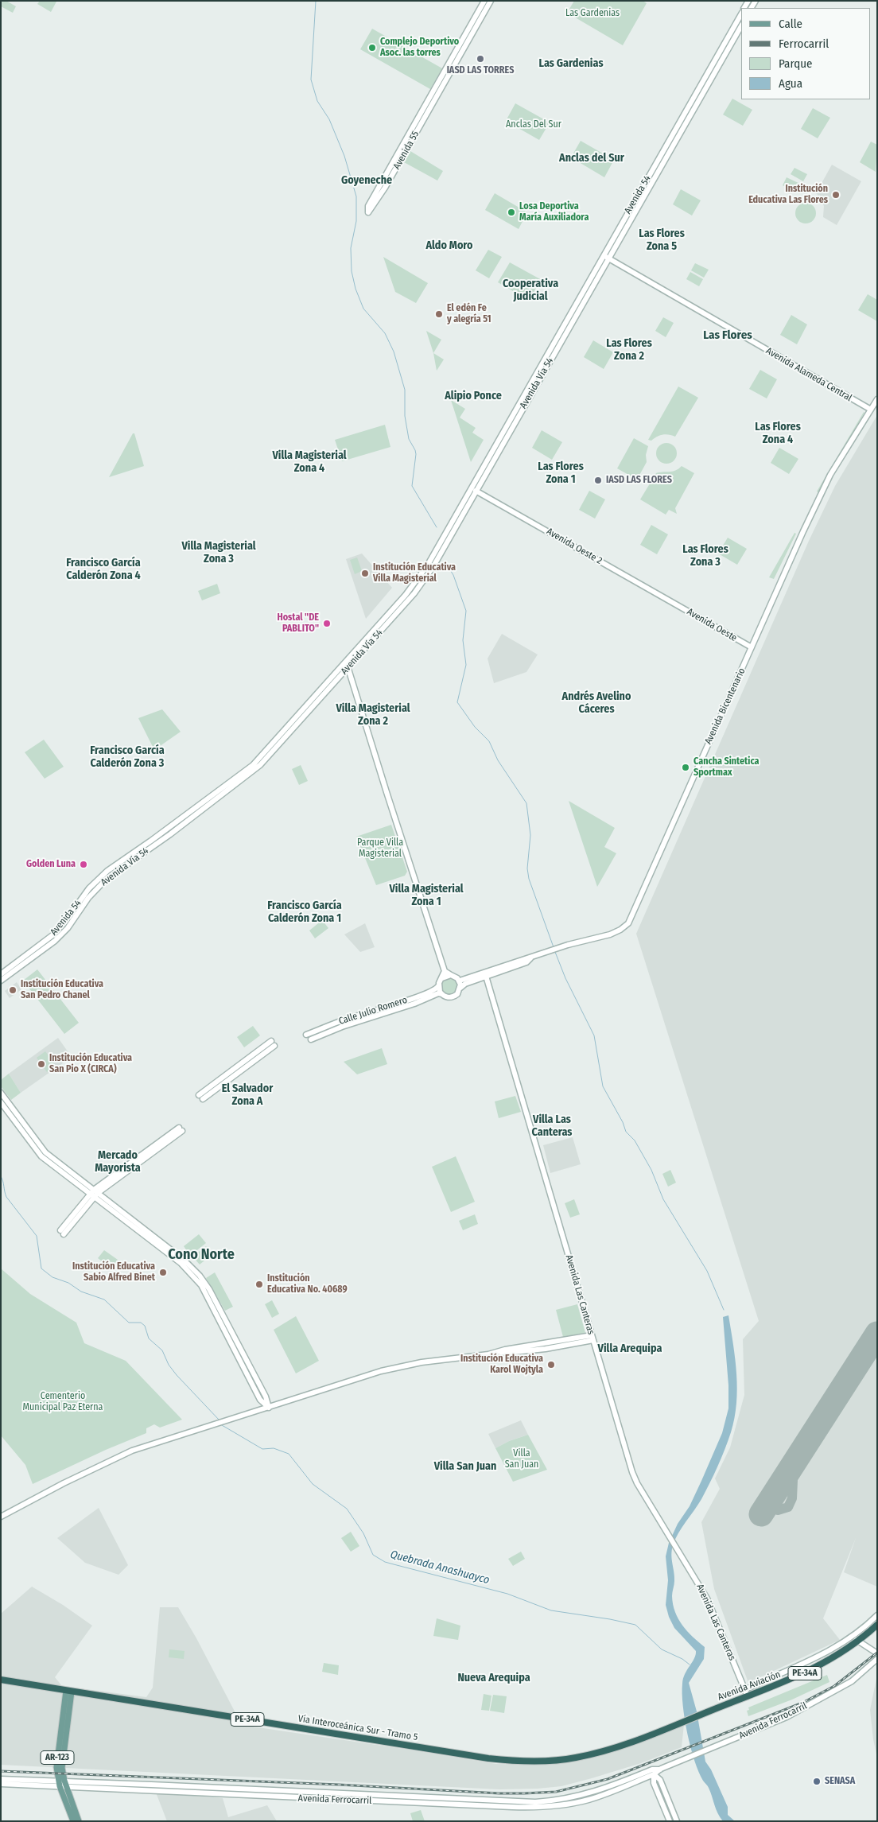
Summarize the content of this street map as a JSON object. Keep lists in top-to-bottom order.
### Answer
{
  "streets": {
    "highway": ["PE-34A", "Avenida Aviación", "Vía Interoceánica Sur - Tramo 5"],
    "main road": [
      "Avenida 55",
      "Avenida 54",
      "Avenida Alameda Central",
      "Avenida Vía 54",
      "Avenida Oeste 2",
      "Avenida Oeste",
      "Avenida Bicentenario",
      "Calle Julio Romero",
      "Avenida Las Canteras",
      "Avenida Ferrocarril",
      "AR-123"
    ]
  },
  "crossings": [
    ["Avenida 54", "Avenida Alameda Central"],
    ["Avenida 54", "Avenida Vía 54"],
    ["Avenida Alameda Central", "Avenida Vía 54"],
    ["Avenida Alameda Central", "Avenida Bicentenario"],
    ["Avenida Vía 54", "Avenida Oeste 2"],
    ["Avenida Oeste 2", "Avenida Oeste"],
    ["Avenida Oeste", "Avenida Bicentenario"],
    ["Avenida Bicentenario", "Calle Julio Romero"],
    ["Avenida Bicentenario", "Avenida Las Canteras"],
    ["Avenida Las Canteras", "Avenida Aviación"],
    ["Avenida Aviación", "Vía Interoceánica Sur - Tramo 5"],
    ["Avenida Ferrocarril", "AR-123"],
    ["Vía Interoceánica Sur - Tramo 5", "AR-123"]
  ],
  "districts": [
    "Las Gardenias",
    "Anclas del Sur",
    "Goyeneche",
    "Las Flores Zona 5",
    "Aldo Moro",
    "Cooperativa Judicial",
    "Las Flores",
    "Las Flores Zona 2",
    "Alipio Ponce",
    "Las Flores Zona 4",
    "Villa Magisterial Zona 4",
    "Las Flores Zona 1",
    "Villa Magisterial Zona 3",
    "Las Flores Zona 3",
    "Francisco García Calderón Zona 4",
    "Andrés Avelino Cáceres",
    "Villa Magisterial Zona 2",
    "Francisco García Calderón Zona 3",
    "Villa Magisterial Zona 1",
    "Francisco García Calderón Zona 1",
    "El Salvador Zona A",
    "Villa Las Canteras",
    "Mercado Mayorista",
    "Cono Norte",
    "Villa Arequipa",
    "Villa San Juan",
    "Nueva Arequipa"
  ],
  "water": ["Quebrada Anashuayco"],
  "parks": [
    "Las Gardenias",
    "Anclas Del Sur",
    "Parque Villa Magisterial",
    "Cementerio Municipal Paz Eterna",
    "Villa San Juan"
  ],
  "places": [
    "Complejo Deportivo Asoc. las torres",
    "IASD LAS TORRES",
    "Institución Educativa Las Flores",
    "Losa Deportiva María Auxiliadora",
    "El edén Fe y alegría 51",
    "IASD LAS FLORES",
    "Institución Educativa Villa Magisterial",
    "Hostal \"DE PABLITO\"",
    "Cancha Sintetica Sportmax",
    "Golden Luna",
    "Institución Educativa San Pedro Chanel",
    "Institución Educativa San Pio X (CIRCA)",
    "Institución Educativa Sabio Alfred Binet",
    "Institución Educativa No. 40689",
    "Institución Educativa Karol Wojtyla",
    "SENASA"
  ],
  "legend": [
    "Calle",
    "Ferrocarril",
    "Parque",
    "Agua"
  ]
}
